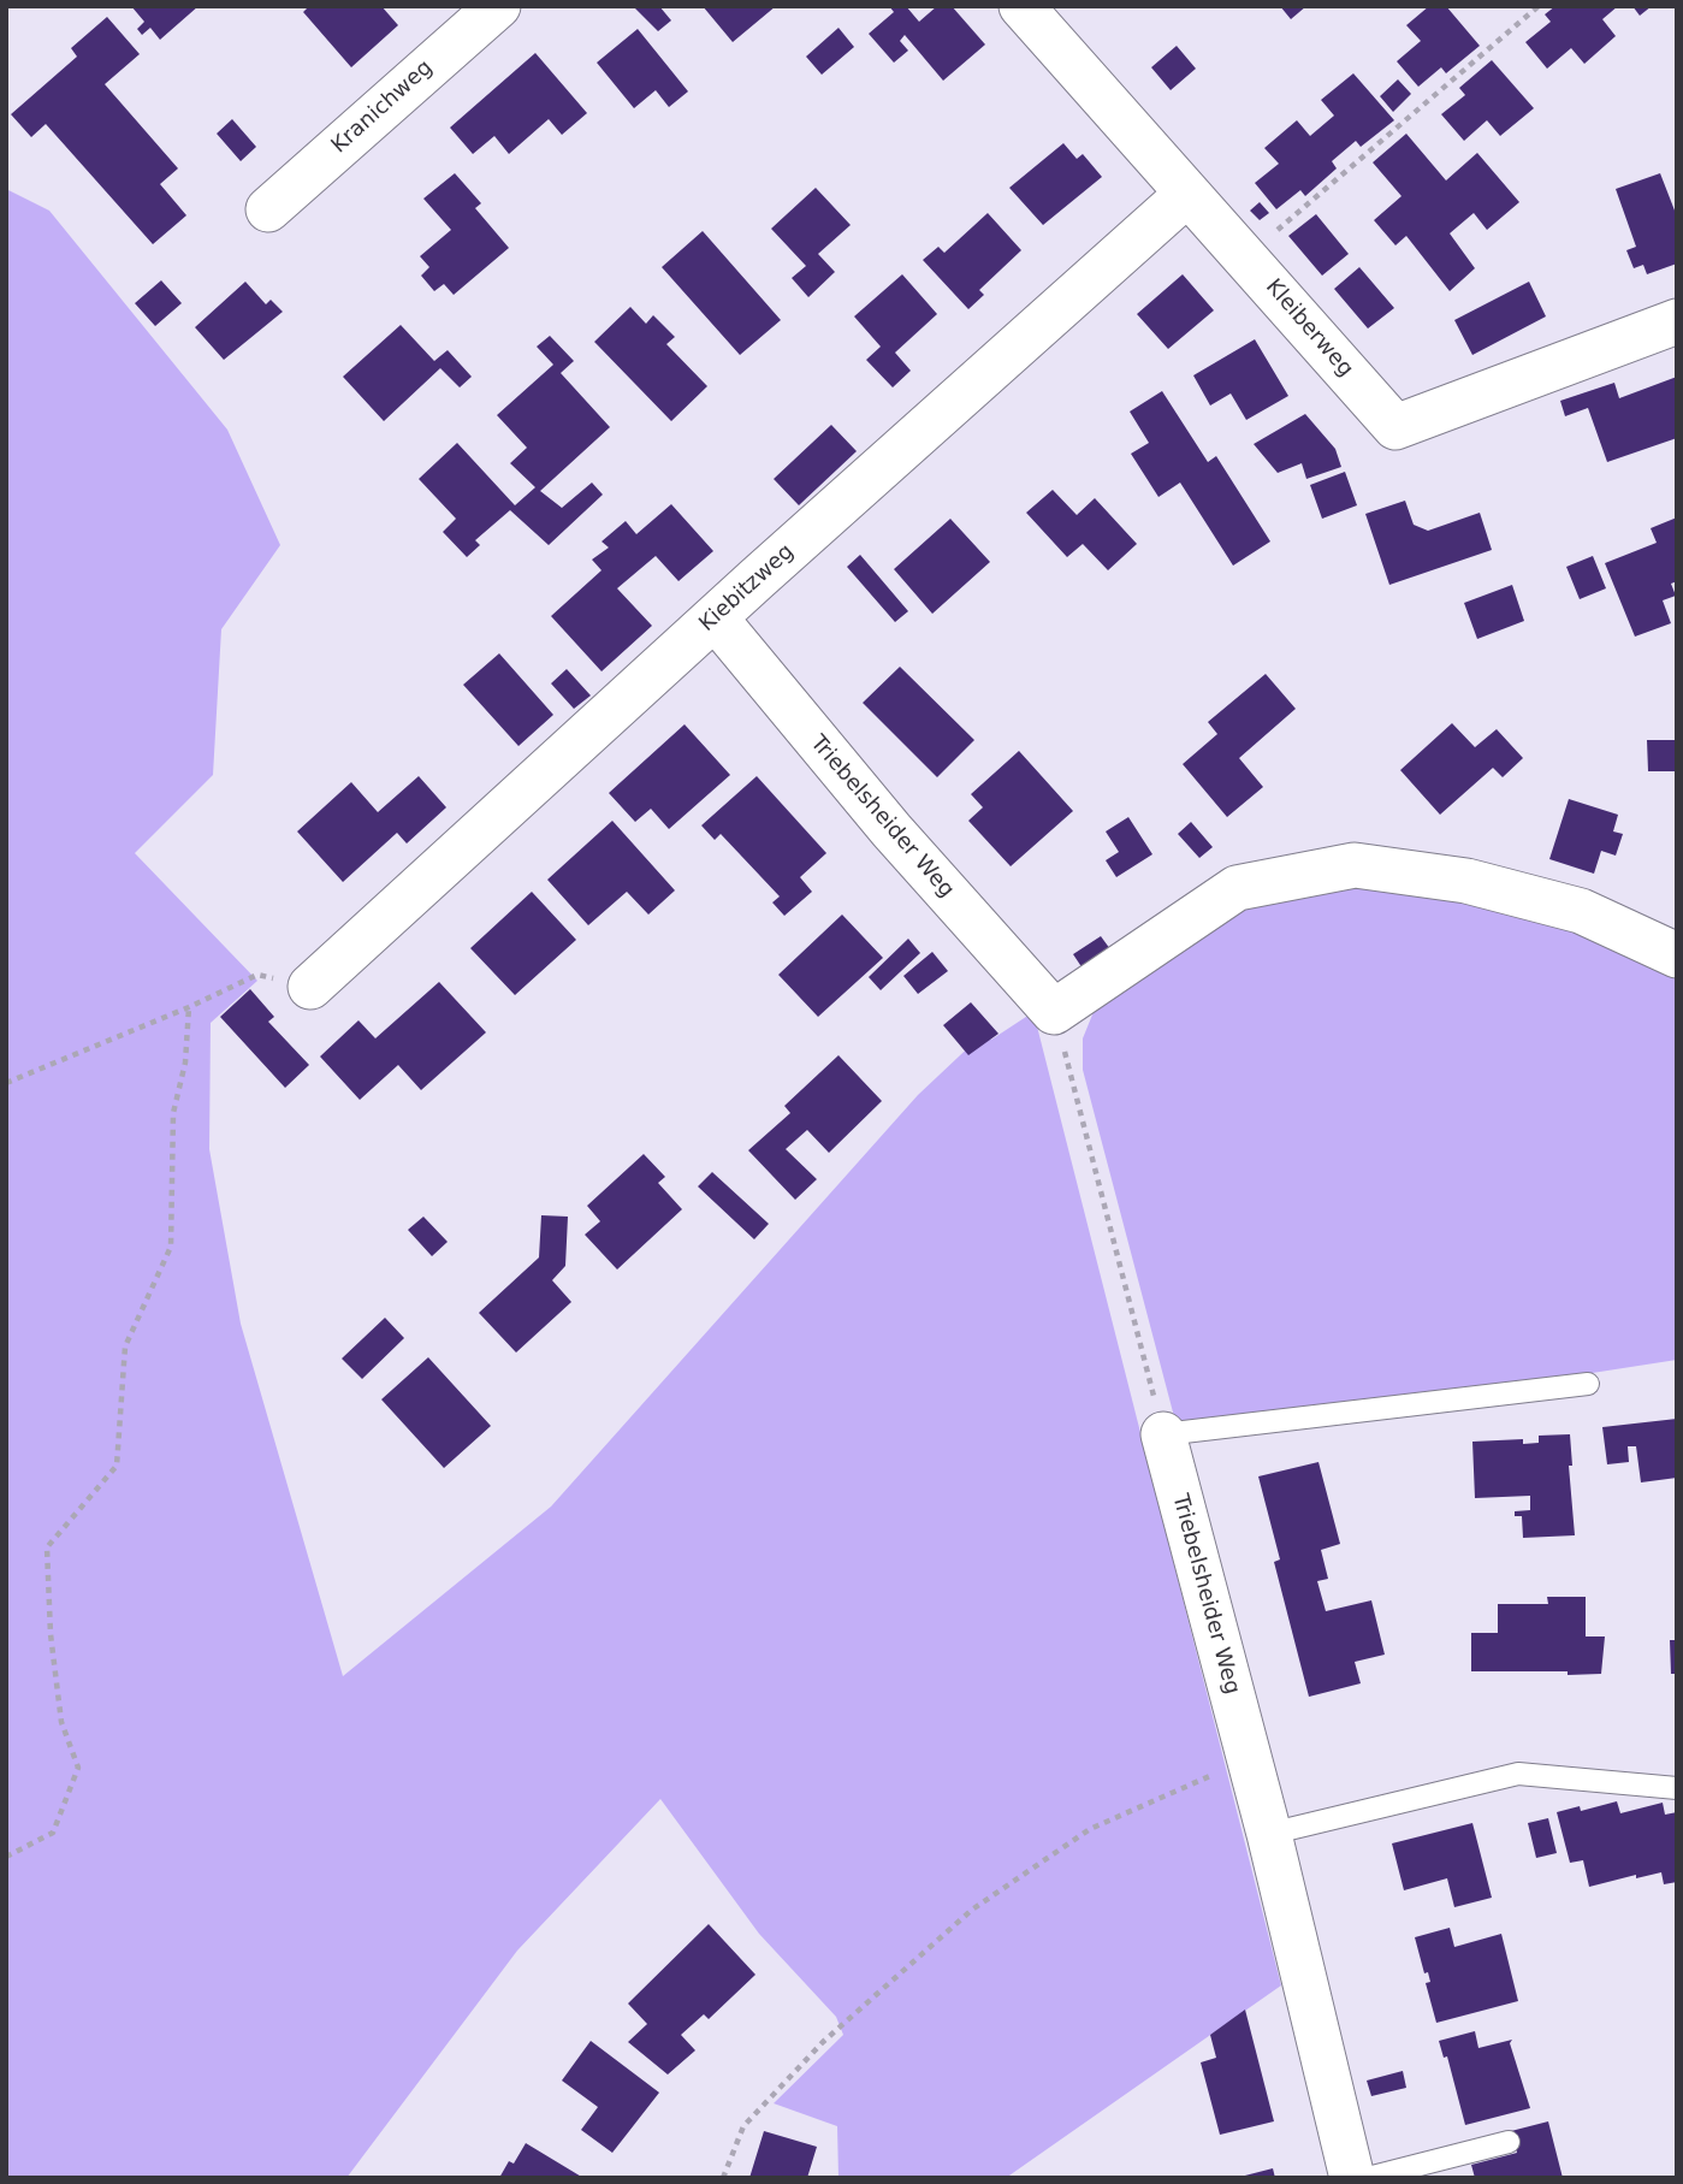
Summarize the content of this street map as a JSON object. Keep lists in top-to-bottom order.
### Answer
{
  "streets": {
    "street": [
      "Kranichweg",
      "Kleiberweg",
      "Kiebitzweg",
      "Triebelsheider Weg"
    ]
  },
  "crossings": [
    ["Kleiberweg", "Kiebitzweg"],
    ["Kiebitzweg", "Triebelsheider Weg"]
  ]
}
